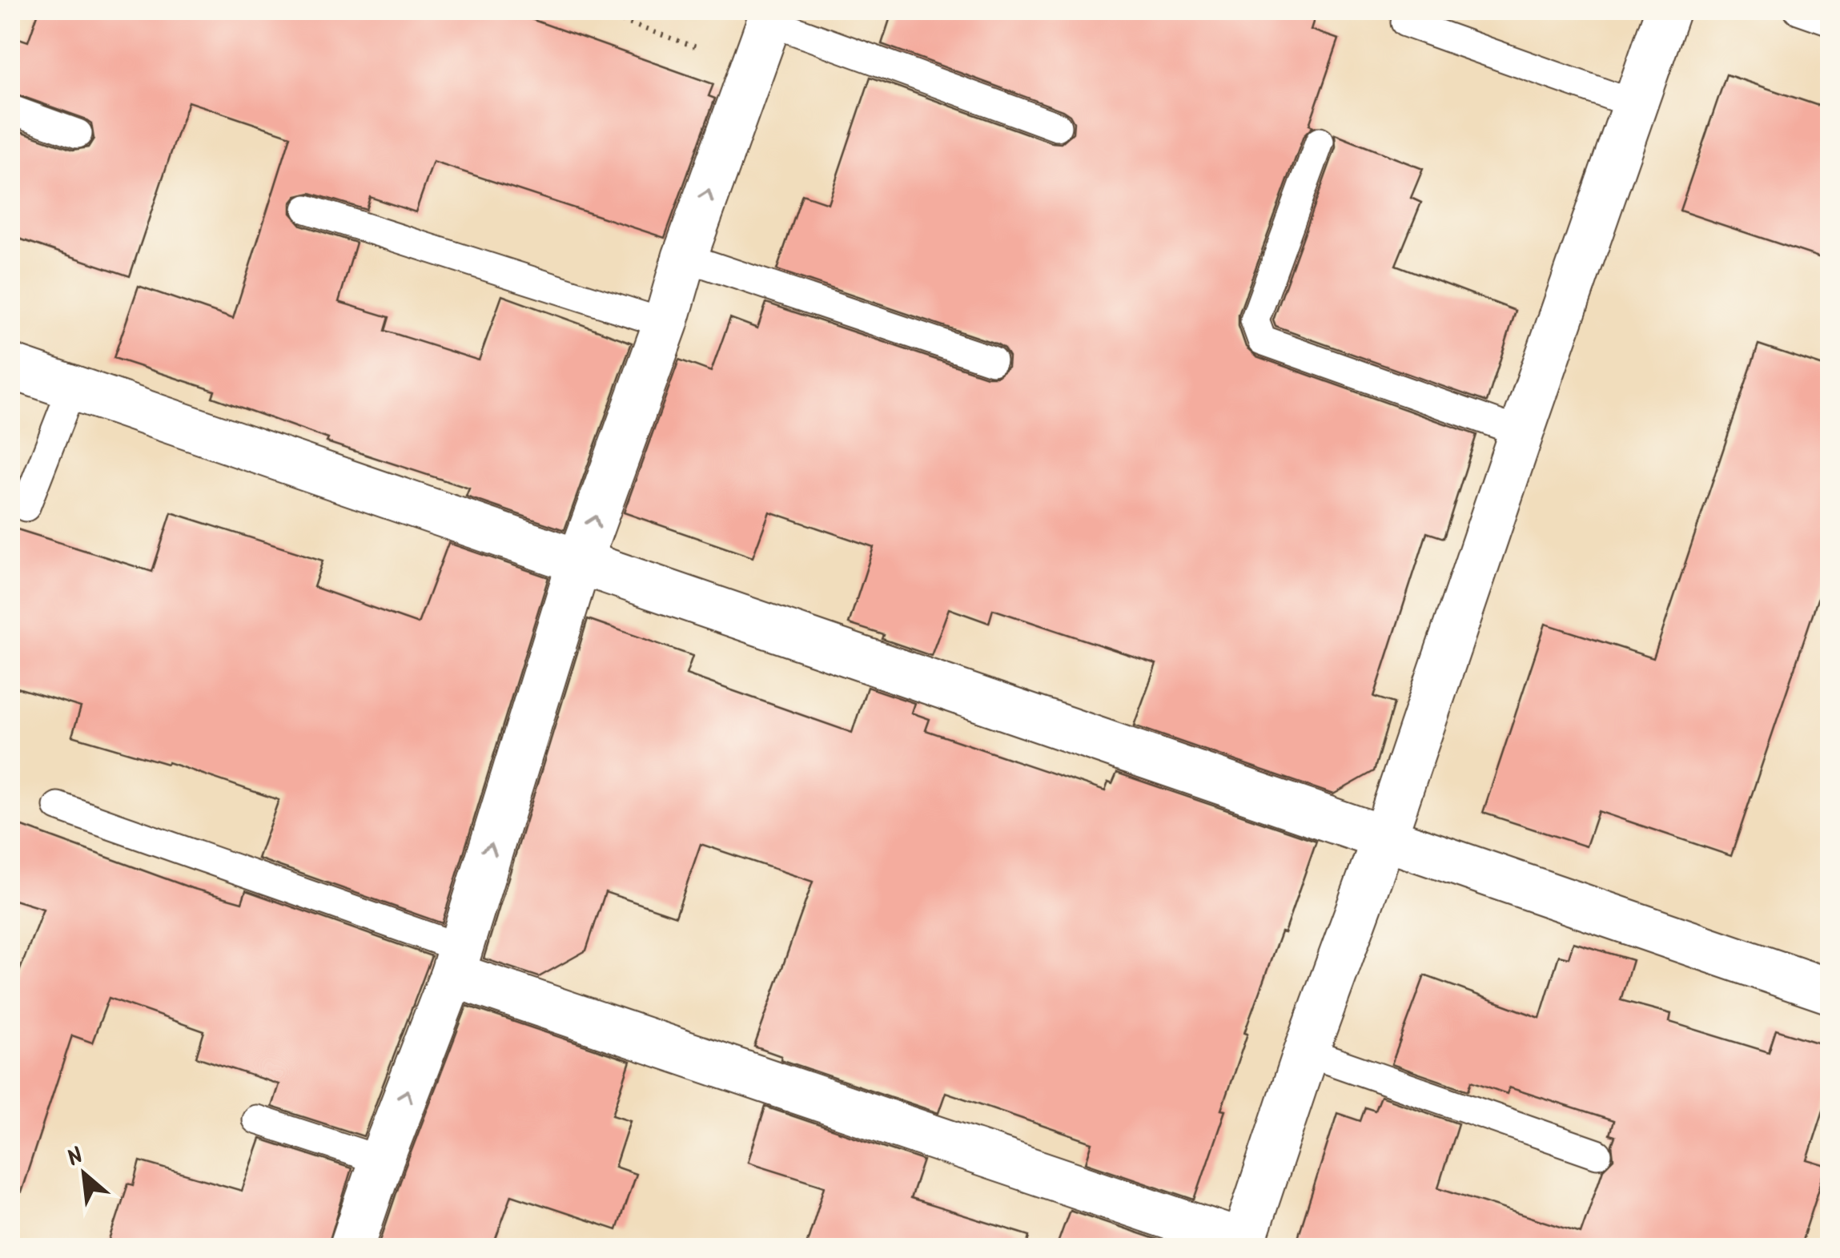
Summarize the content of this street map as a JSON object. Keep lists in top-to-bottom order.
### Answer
{
  "north": "top left"
}
